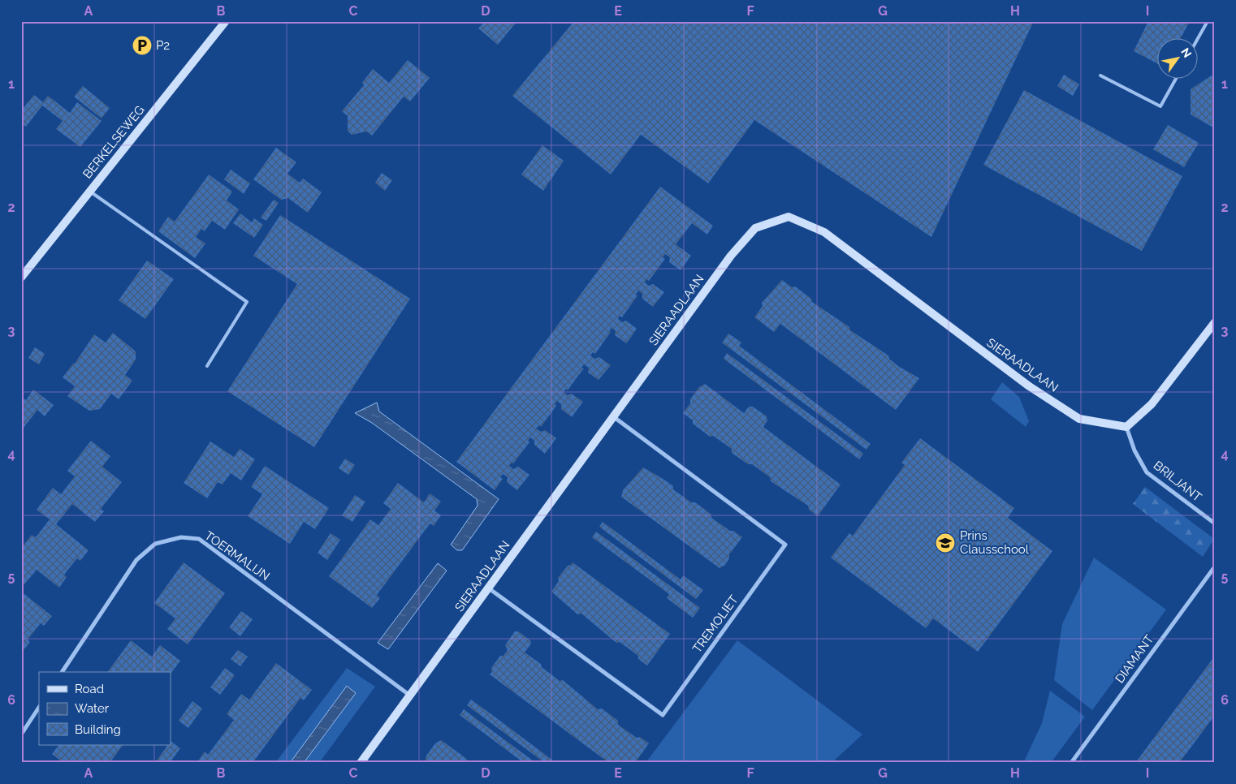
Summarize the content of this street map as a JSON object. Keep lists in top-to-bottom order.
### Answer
{
  "streets": {
    "street": [
      "BERKELSEWEG",
      "SIERAADLAAN",
      "BRILJANT",
      "TOERMALIJN",
      "TREMOLIET",
      "DIAMANT"
    ]
  },
  "crossings": [
    ["SIERAADLAAN", "BRILJANT"],
    ["SIERAADLAAN", "TOERMALIJN"],
    ["SIERAADLAAN", "TREMOLIET"]
  ],
  "places": {
    "parking": ["P2"],
    "school or university": ["Prins Clausschool"]
  },
  "legend": ["Road", "Water", "Building"],
  "north": "top right",
  "grid": {
    "columns": [
      "A",
      "B",
      "C",
      "D",
      "E",
      "F",
      "G",
      "H",
      "I"
    ],
    "rows": [
      "1",
      "2",
      "3",
      "4",
      "5",
      "6"
    ]
  }
}
